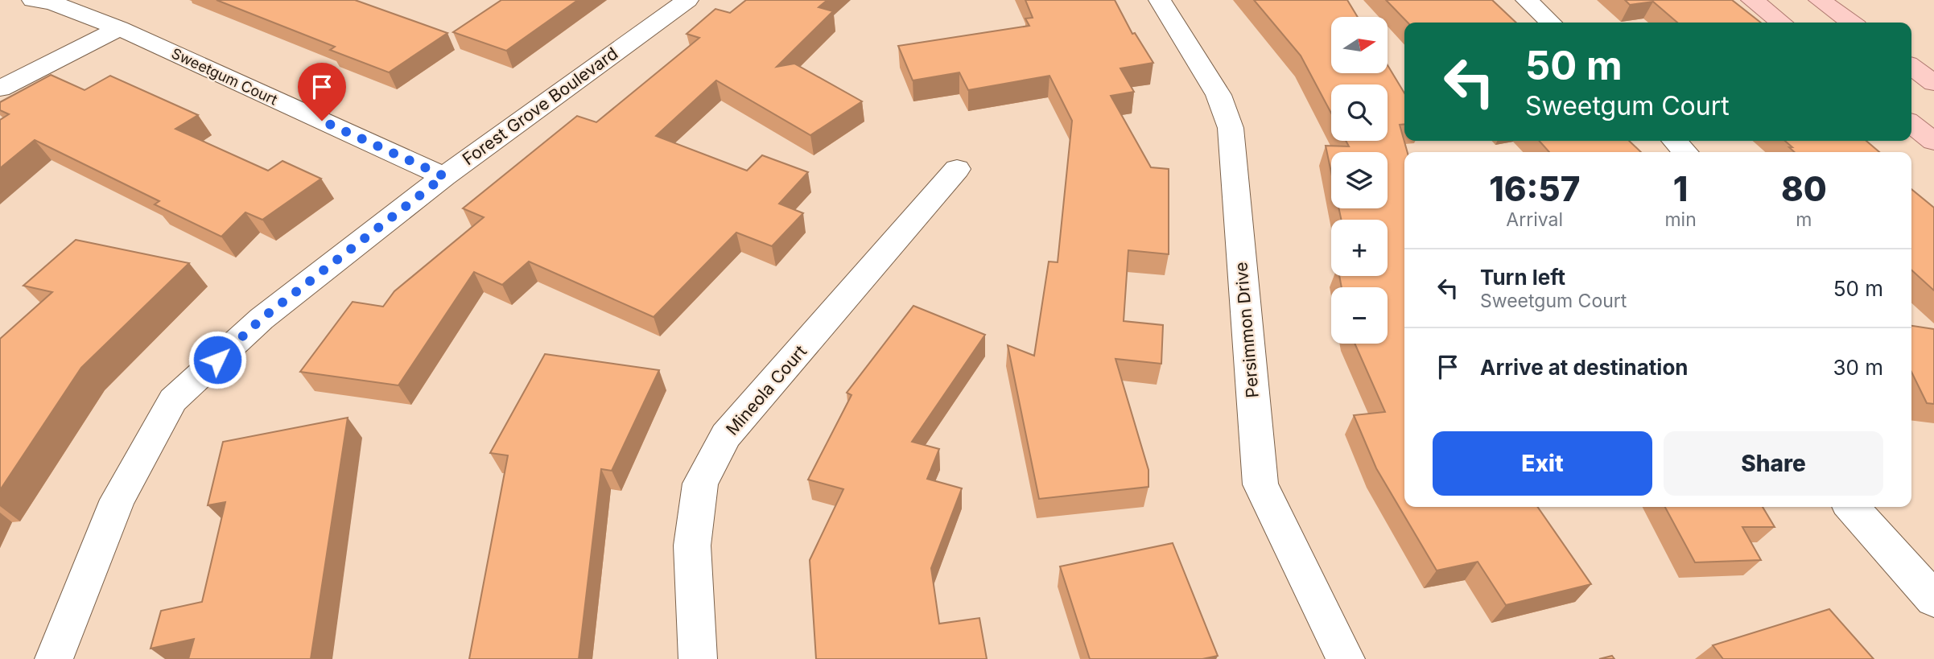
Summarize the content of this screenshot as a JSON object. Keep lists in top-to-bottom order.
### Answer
{
  "streets": {
    "street": [
      "Sweetgum Court",
      "Forest Grove Boulevard",
      "Persimmon Drive",
      "Mineola Court"
    ]
  },
  "crossings": [
    ["Sweetgum Court", "Forest Grove Boulevard"]
  ],
  "north": "right",
  "page": {
    "map_buttons": ["+", "−"],
    "turn": ["50 m", "Sweetgum Court"],
    "eta": [
      "16:57",
      "Arrival",
      "1",
      "min",
      "80",
      "m"
    ],
    "list": [
      {
        "name": "Turn left",
        "note": "Sweetgum Court",
        "value": "50 m"
      },
      {
        "name": "Arrive at destination",
        "value": "30 m"
      }
    ],
    "buttons": ["Exit", "Share"]
  }
}
